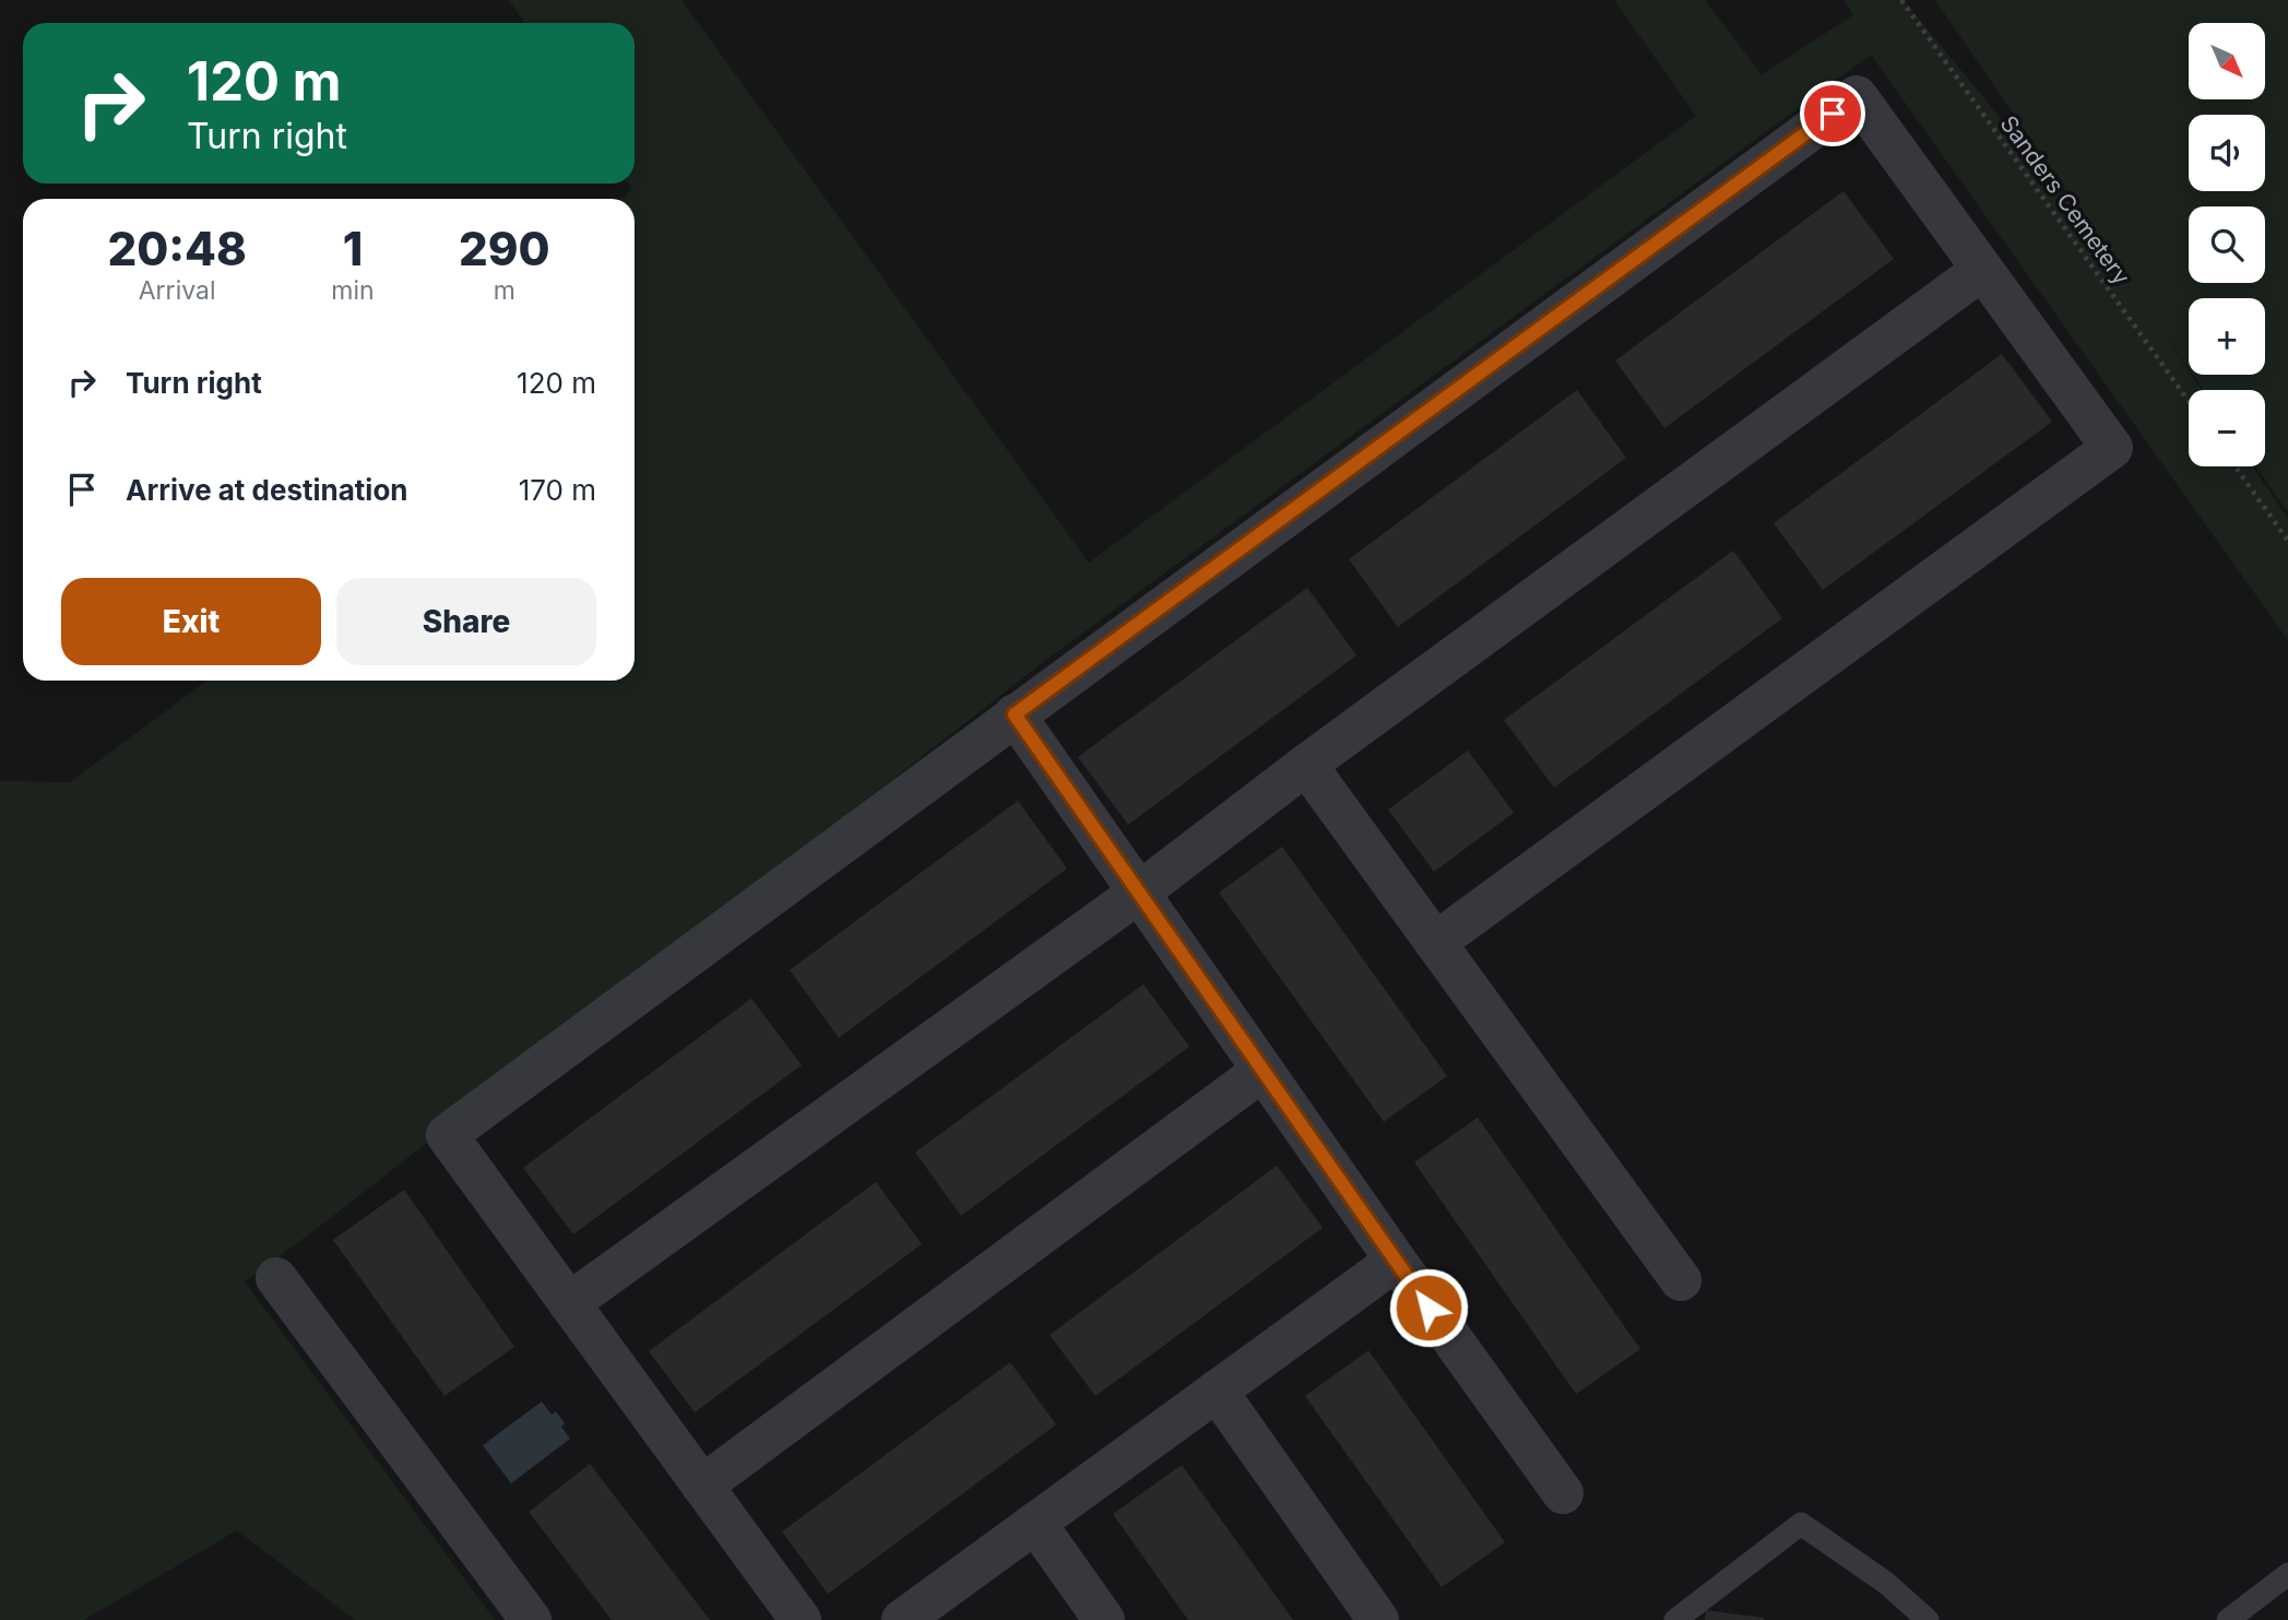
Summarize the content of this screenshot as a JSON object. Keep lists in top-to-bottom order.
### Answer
{
  "streets": {
    "path": ["Sanders Cemetery"]
  },
  "north": "bottom right",
  "page": {
    "map_buttons": ["+", "−"],
    "turn": ["120 m", "Turn right"],
    "eta": [
      "20:48",
      "Arrival",
      "1",
      "min",
      "290",
      "m"
    ],
    "list": [
      {
        "name": "Turn right",
        "value": "120 m"
      },
      {
        "name": "Arrive at destination",
        "value": "170 m"
      }
    ],
    "buttons": ["Exit", "Share"]
  }
}
